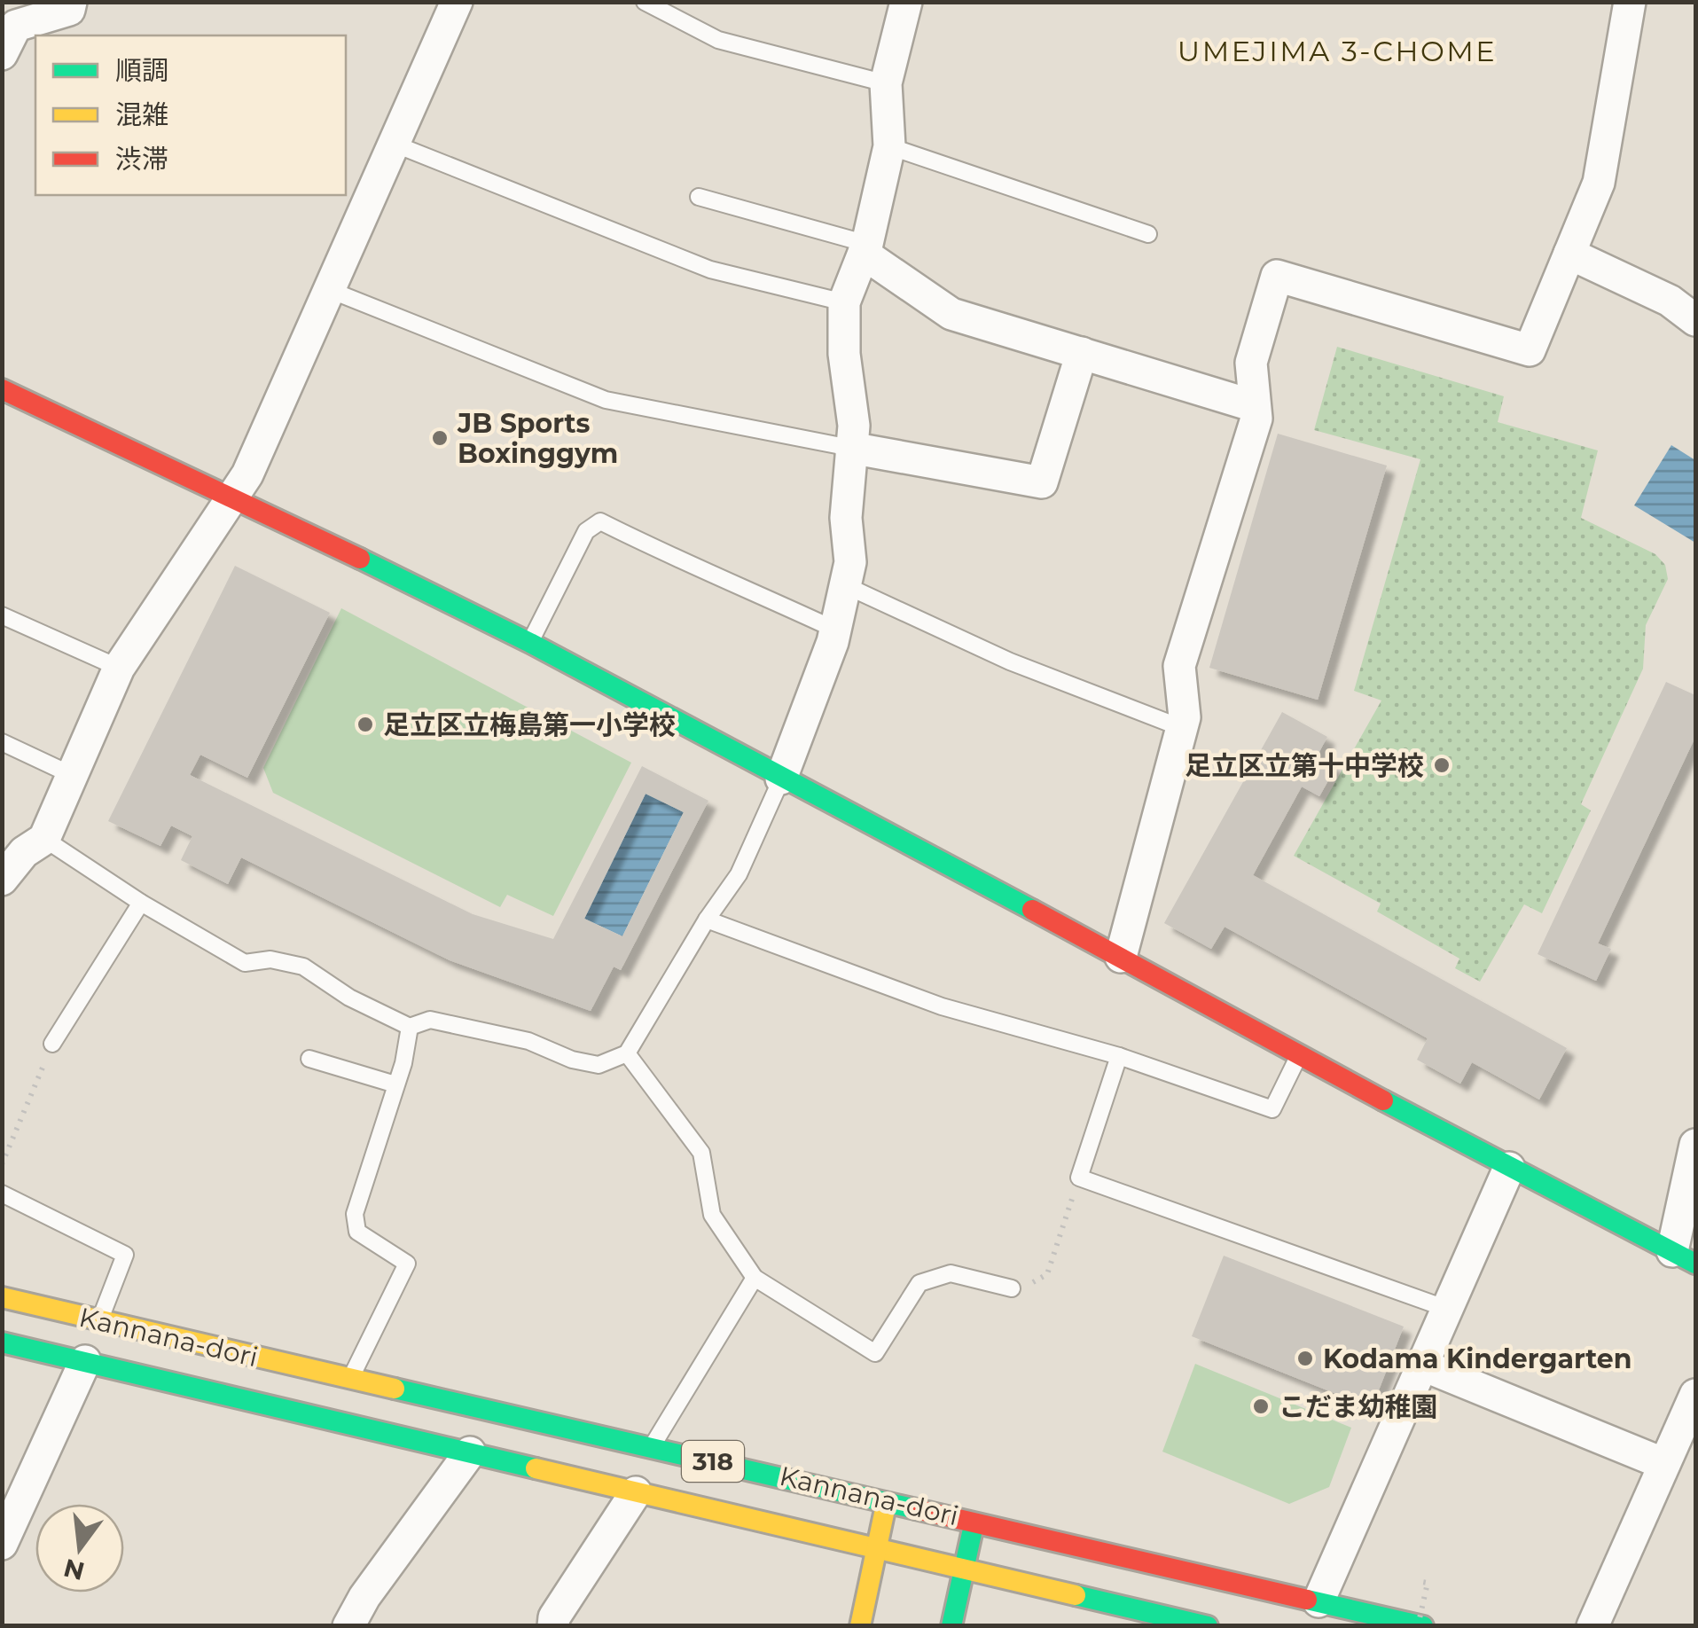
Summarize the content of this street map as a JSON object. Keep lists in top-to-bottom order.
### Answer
{
  "streets": {
    "main road": ["Kannana-dori", "318"]
  },
  "districts": ["UMEJIMA 3-CHOME"],
  "places": [
    "JB Sports Boxinggym",
    "足立区立梅島第一小学校",
    "足立区立第十中学校",
    "Kodama Kindergarten",
    "こだま幼稚園"
  ],
  "legend": ["順調", "混雑", "渋滞"],
  "north": "bottom"
}
